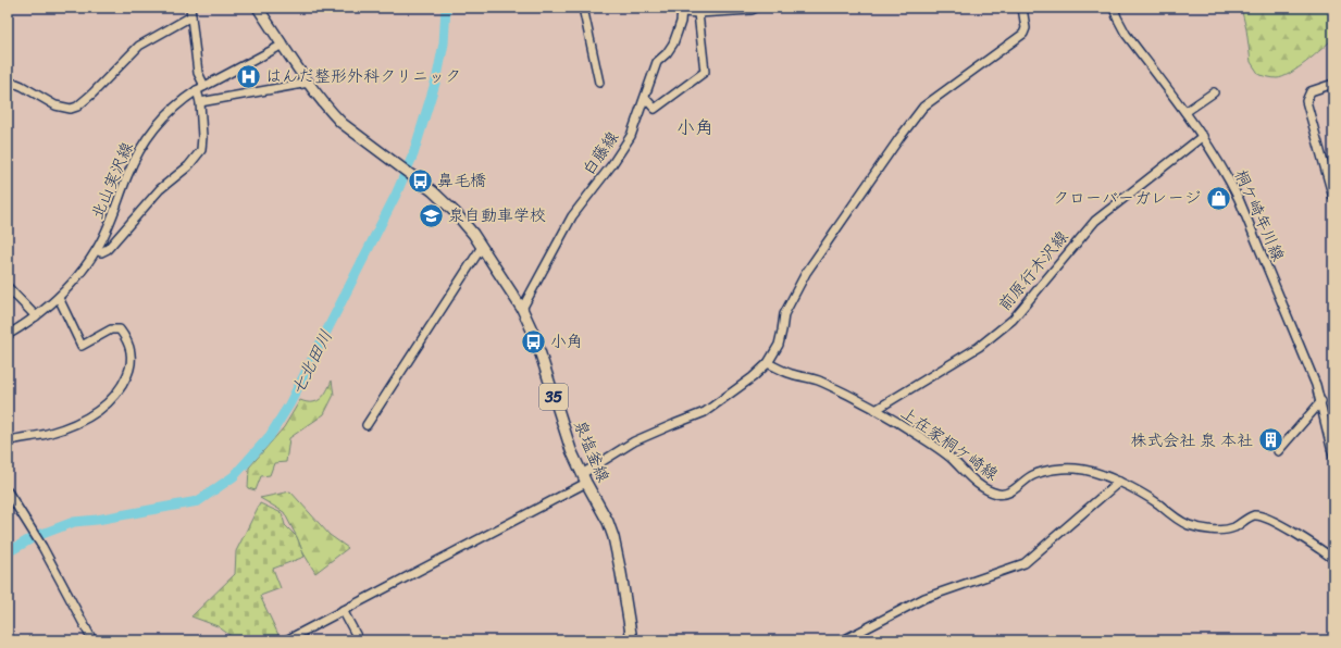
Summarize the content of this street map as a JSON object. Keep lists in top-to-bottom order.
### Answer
{
  "streets": {
    "main road": ["35", "泉塩釜線"],
    "street": [
      "白藤線",
      "北山実沢線",
      "桐ケ崎年川線",
      "前原行木沢線",
      "上在家桐ケ崎線"
    ]
  },
  "crossings": [
    ["白藤線", "泉塩釜線"],
    ["北山実沢線", "35"],
    ["桐ケ崎年川線", "前原行木沢線"],
    ["前原行木沢線", "上在家桐ケ崎線"],
    ["35", "泉塩釜線"]
  ],
  "districts": ["小角"],
  "water": ["七北田川"],
  "places": {
    "hospital": ["はんだ整形外科クリニック"],
    "bus stop": ["鼻毛橋", "小角"],
    "shop": ["クローバーガレージ"],
    "school or university": ["泉自動車学校"],
    "building": ["株式会社 泉 本社"]
  }
}
